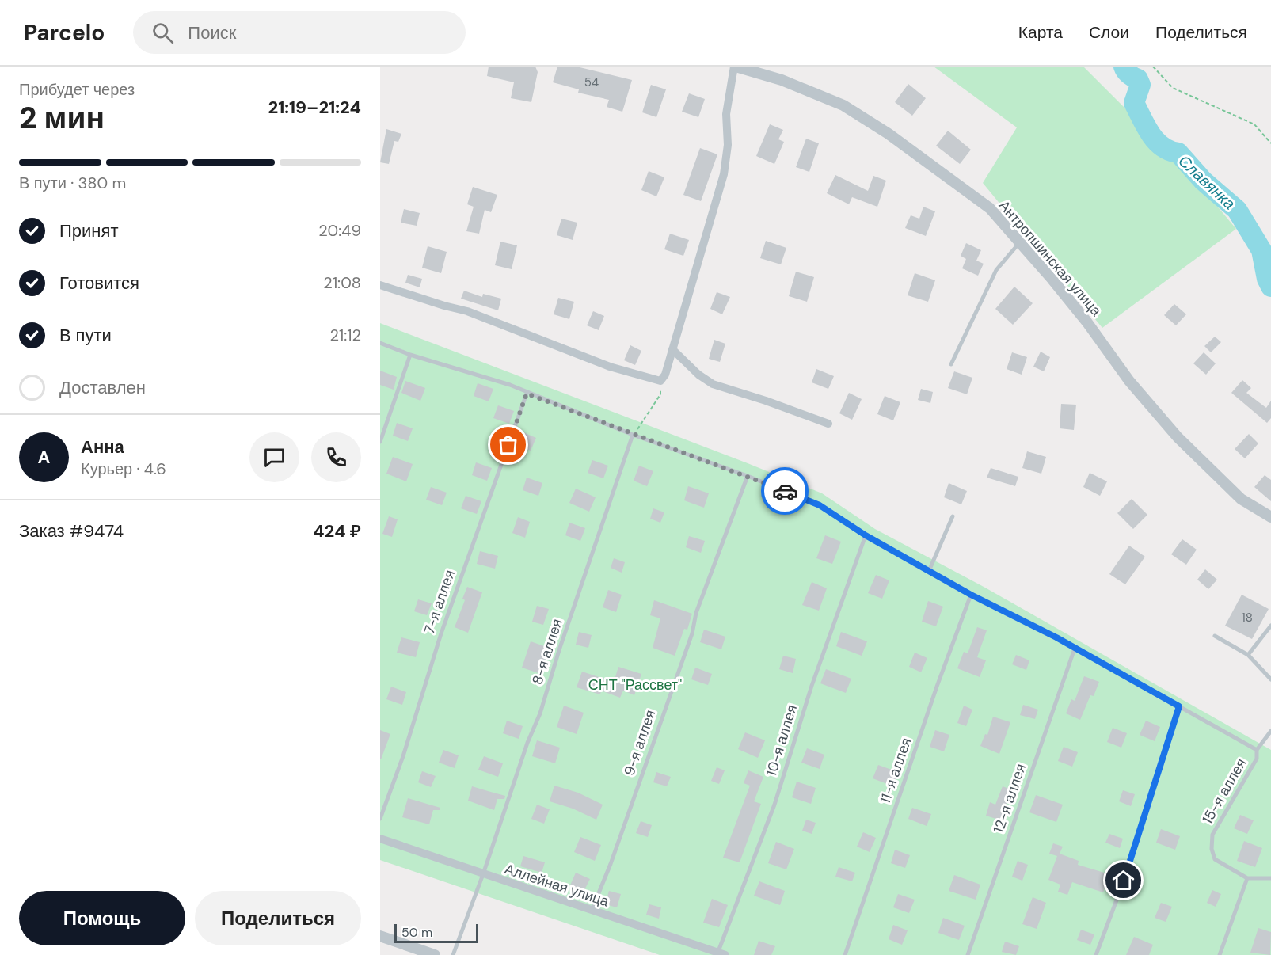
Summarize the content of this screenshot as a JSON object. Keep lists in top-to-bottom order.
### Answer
{
  "streets": {
    "street": ["Антропшинская улица", "Аллейная улица"],
    "lane": [
      "7-я аллея",
      "8-я аллея",
      "10-я аллея",
      "9-я аллея",
      "11-я аллея",
      "15-я аллея",
      "12-я аллея"
    ]
  },
  "crossings": [
    ["8-я аллея", "Аллейная улица"],
    ["10-я аллея", "Аллейная улица"],
    ["9-я аллея", "Аллейная улица"]
  ],
  "water": ["Славянка"],
  "parks": ["СНТ \"Рассвет\""],
  "house_numbers": ["54", "18"],
  "scale_bar": "50 m",
  "page": {
    "header": "Parcelo",
    "search": "Поиск",
    "nav": ["Карта", "Слои", "Поделиться"],
    "heading": ["2 мин", "Прибудет через", "21:19–21:24"],
    "panel": [
      "Анна",
      "Курьер · 4.6",
      "Заказ #9474",
      "424 ₽"
    ],
    "bar": "В пути · 380 m",
    "list": [
      ["Принят", "20:49"],
      ["Готовится", "21:08"],
      ["В пути", "21:12"],
      "Доставлен"
    ],
    "round": "А",
    "buttons": ["Помощь", "Поделиться"],
    "scale": "50 m"
  }
}
